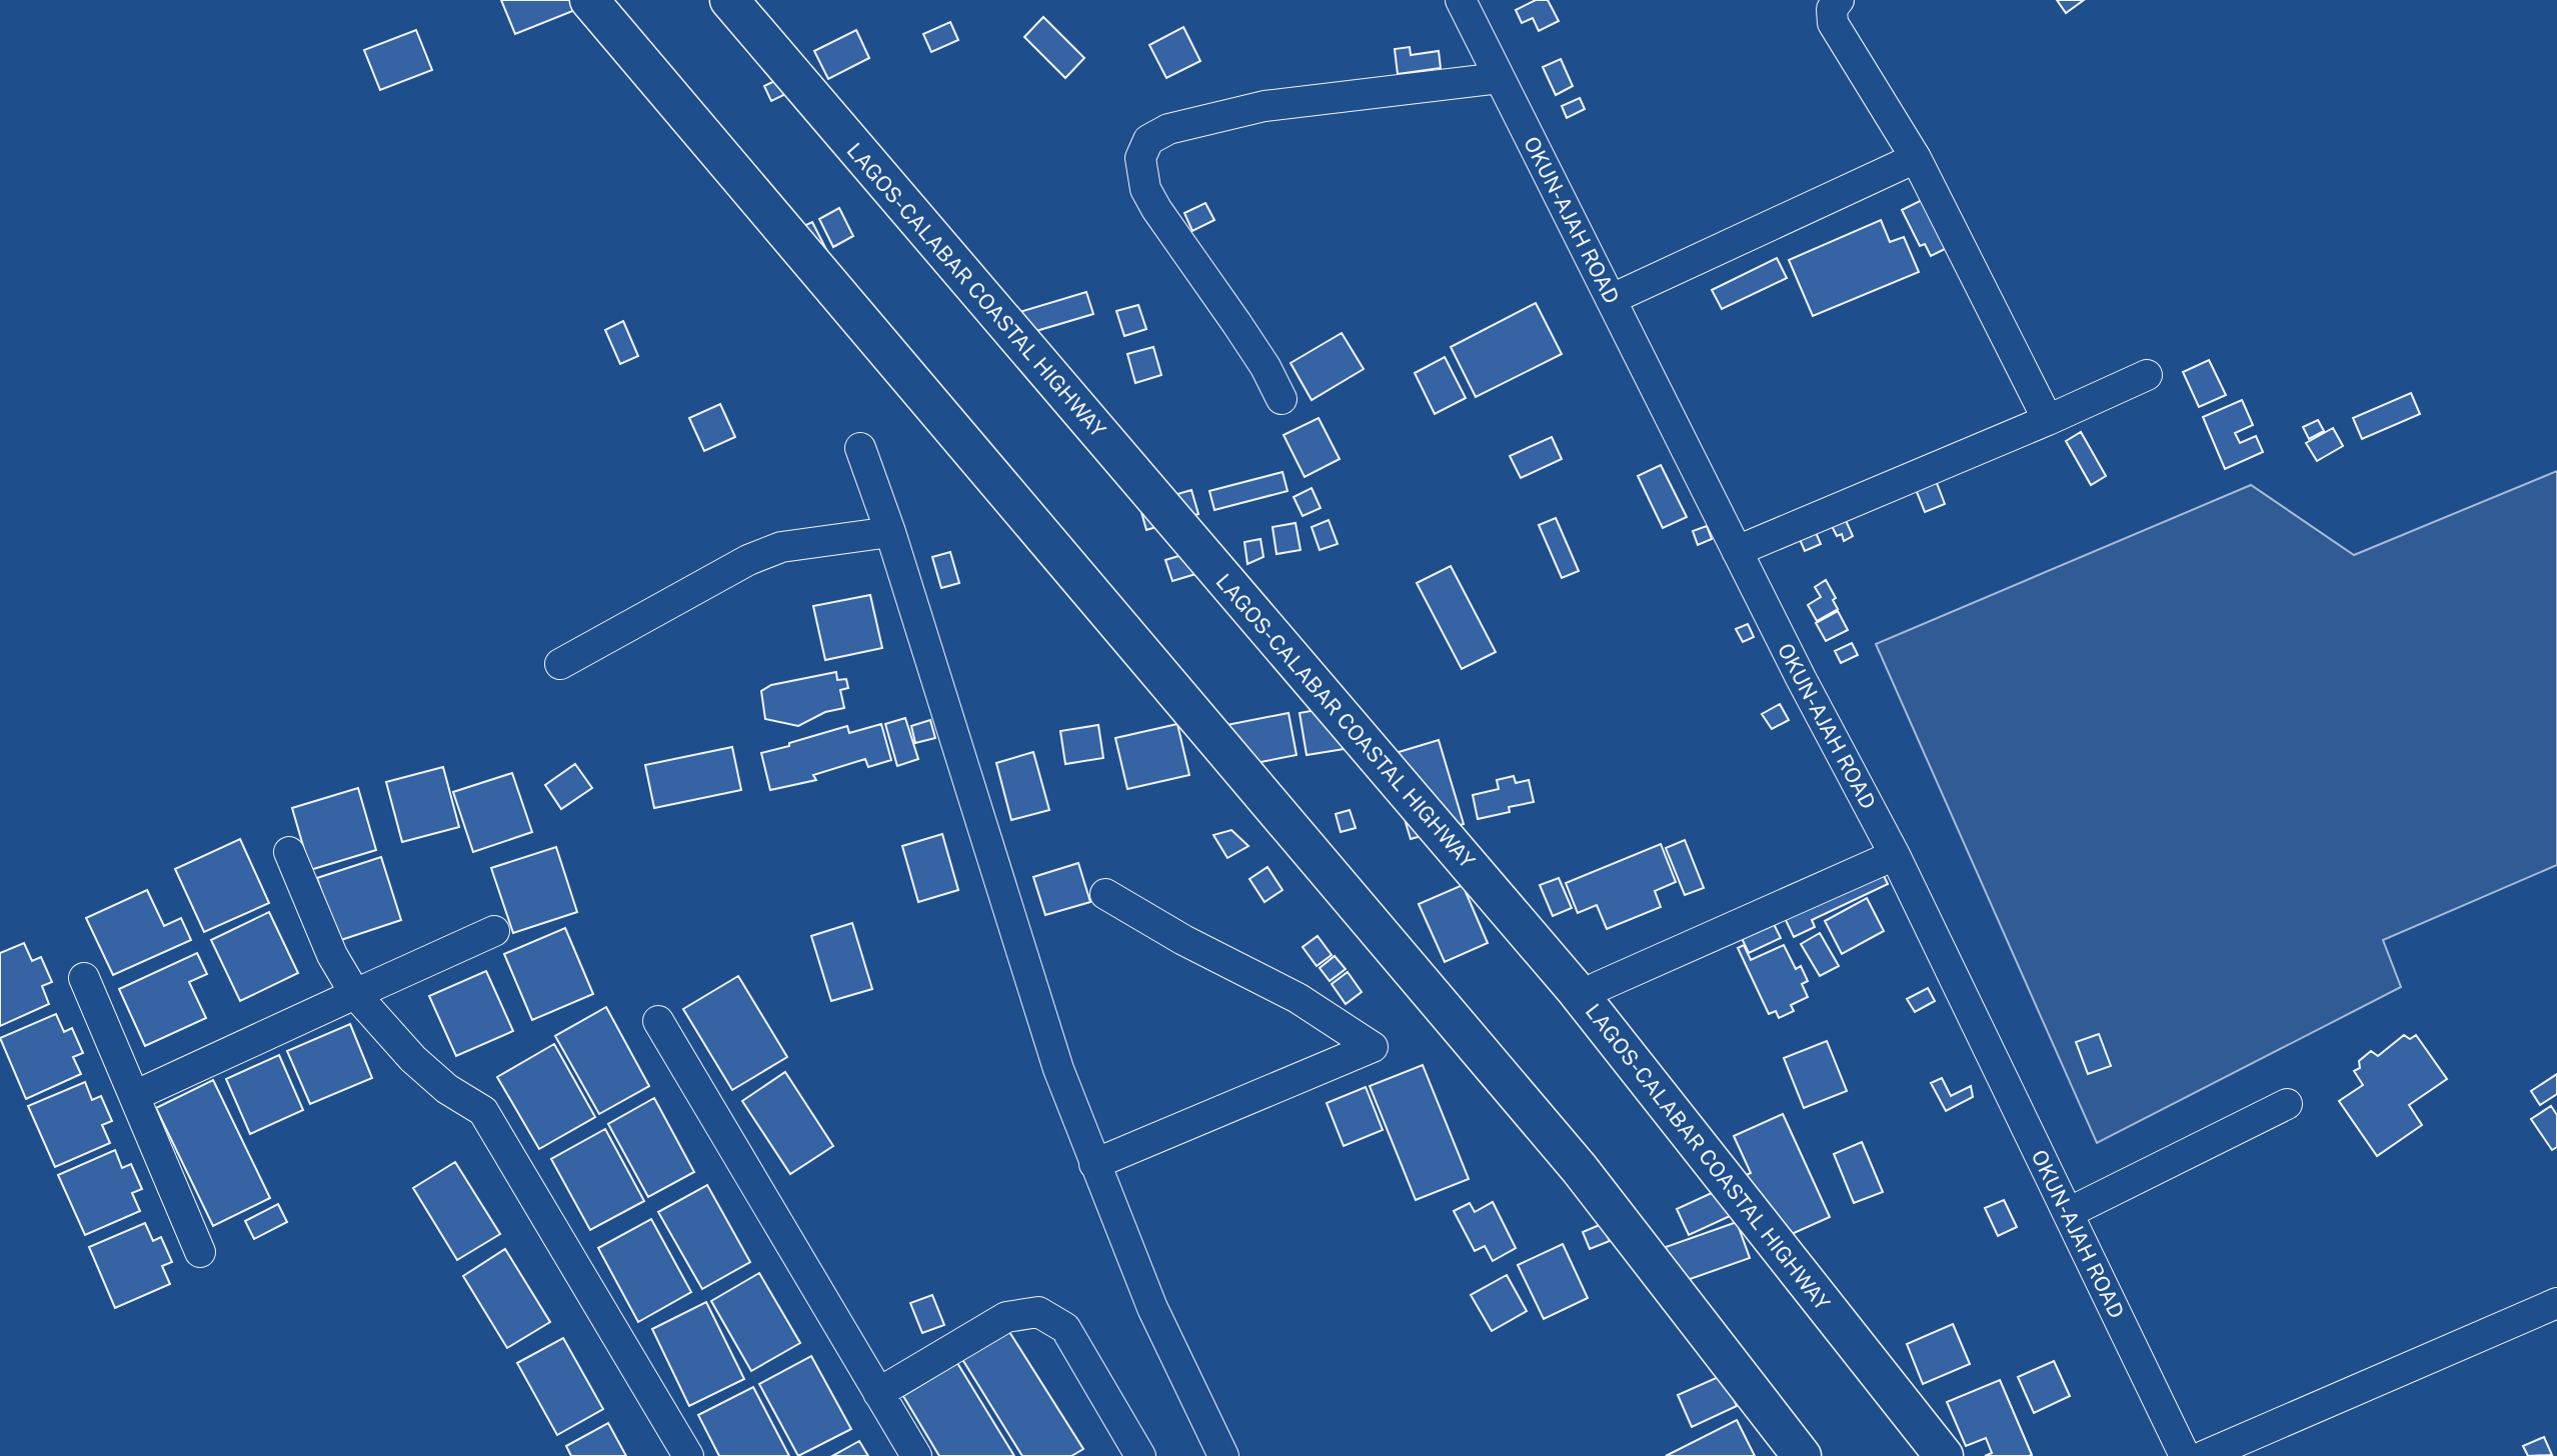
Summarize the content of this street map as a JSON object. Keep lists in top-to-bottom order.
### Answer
{
  "streets": {
    "highway": ["LAGOS-CALABAR COASTAL HIGHWAY"],
    "street": ["OKUN-AJAH ROAD"]
  }
}
